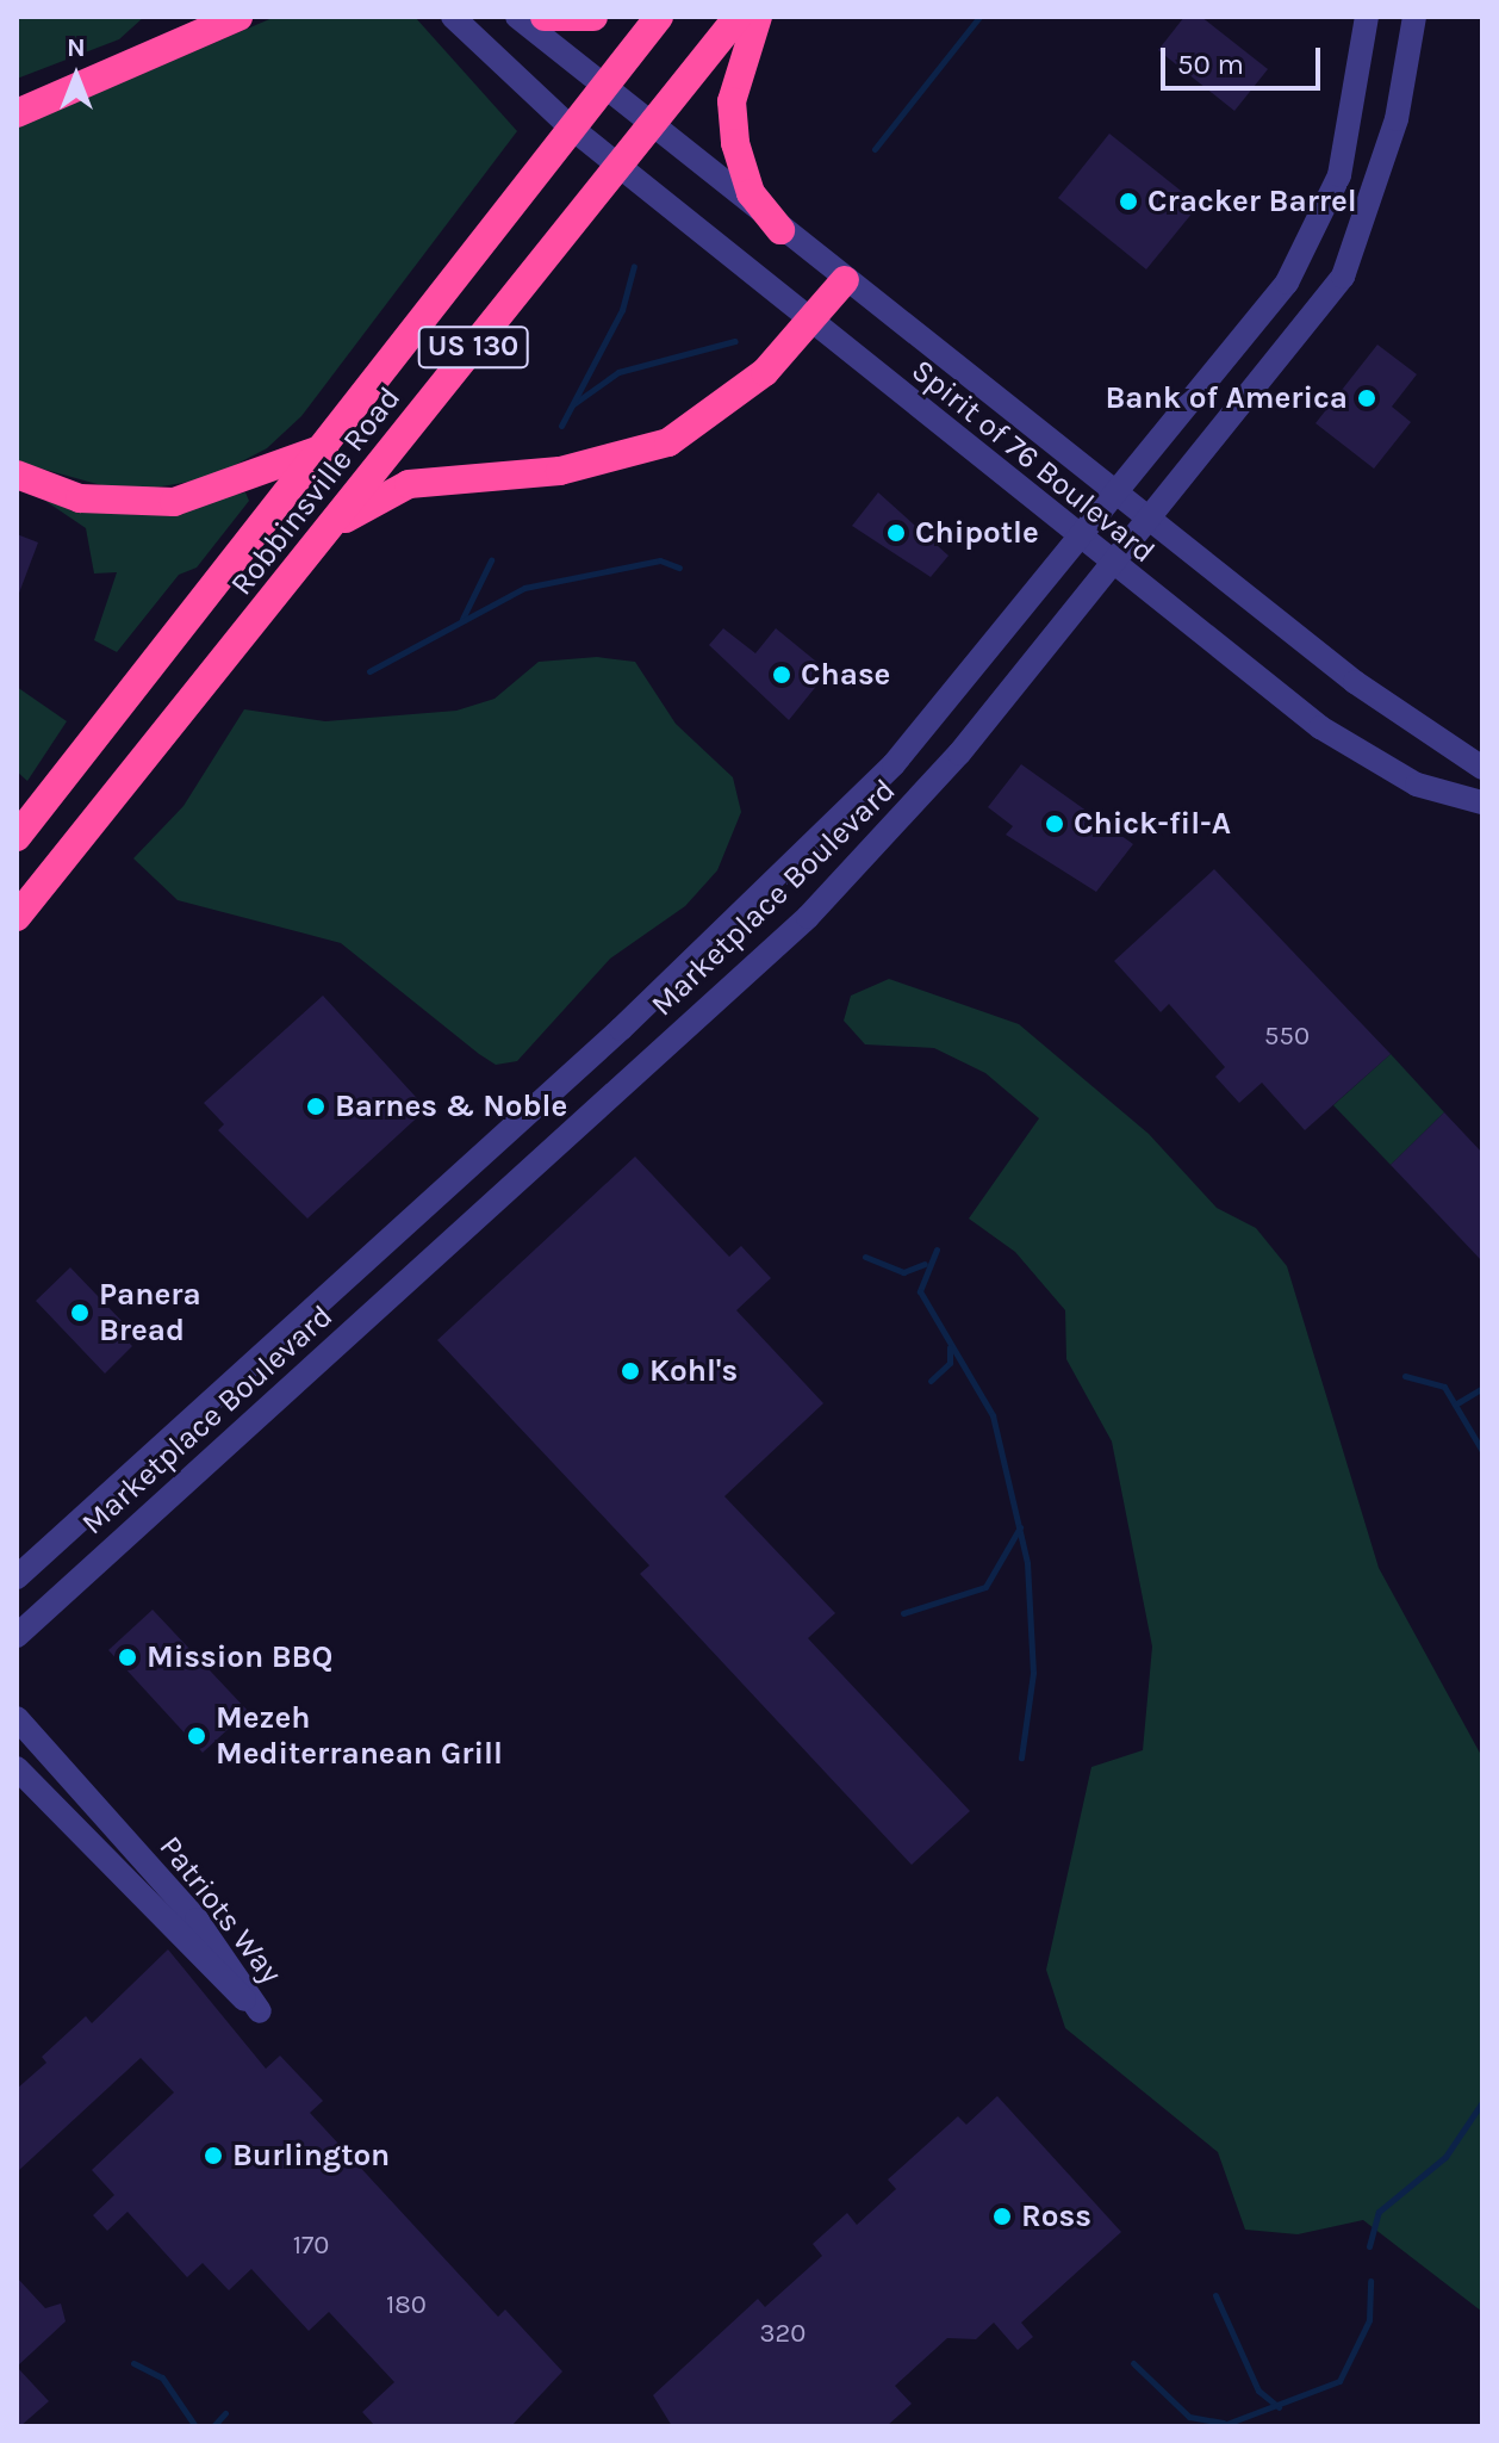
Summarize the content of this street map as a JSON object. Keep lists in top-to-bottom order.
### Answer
{
  "streets": {
    "highway": ["US 130", "Robbinsville Road"],
    "street": ["Spirit of 76 Boulevard", "Marketplace Boulevard", "Patriots Way"]
  },
  "crossings": [
    ["Spirit of 76 Boulevard", "Robbinsville Road"],
    ["Spirit of 76 Boulevard", "Marketplace Boulevard"]
  ],
  "places": [
    "Cracker Barrel",
    "Bank of America",
    "Chipotle",
    "Chase",
    "Chick-fil-A",
    "Barnes & Noble",
    "Panera Bread",
    "Kohl's",
    "Mission BBQ",
    "Mezeh Mediterranean Grill",
    "Burlington",
    "Ross"
  ],
  "house_numbers": [
    "550",
    "170",
    "180",
    "320"
  ],
  "scale_bar": "50 m",
  "north": "top"
}
